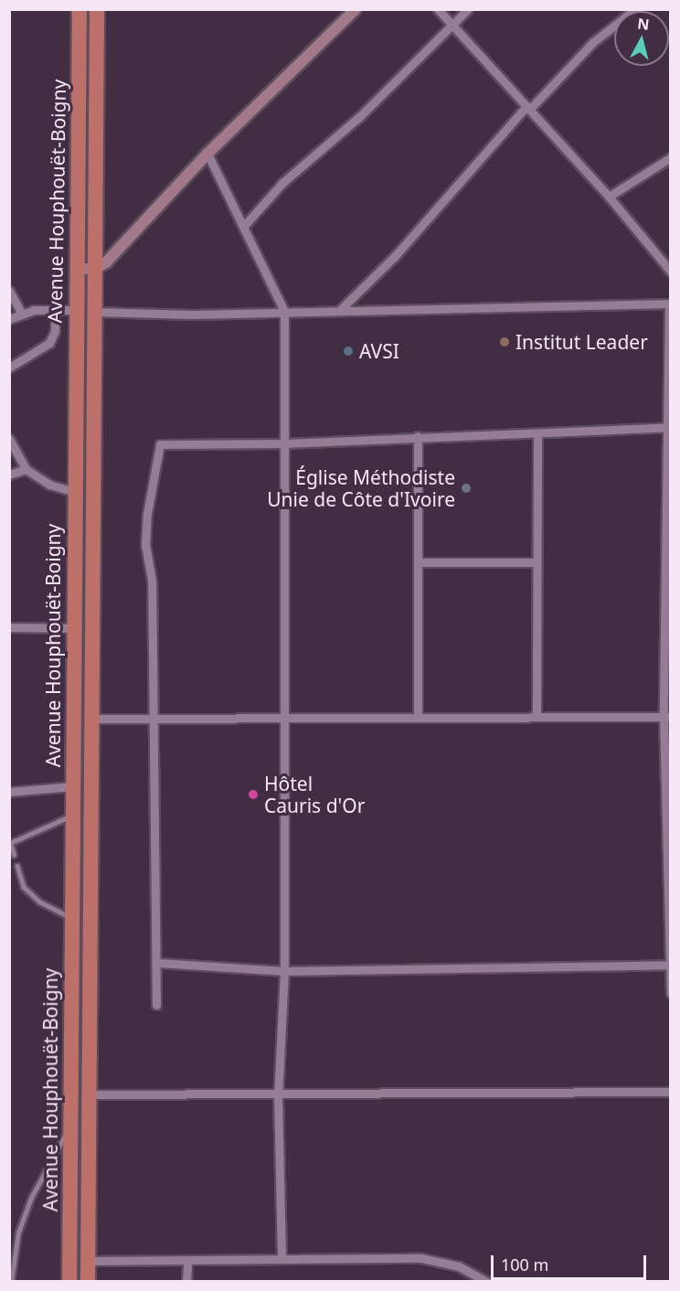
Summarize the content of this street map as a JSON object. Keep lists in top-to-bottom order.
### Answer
{
  "streets": {
    "highway": ["Avenue Houphouët-Boigny"]
  },
  "places": [
    "Institut Leader",
    "AVSI",
    "Église Méthodiste Unie de Côte d'Ivoire",
    "Hôtel Cauris d'Or"
  ],
  "scale_bar": "100 m",
  "north": "top"
}
